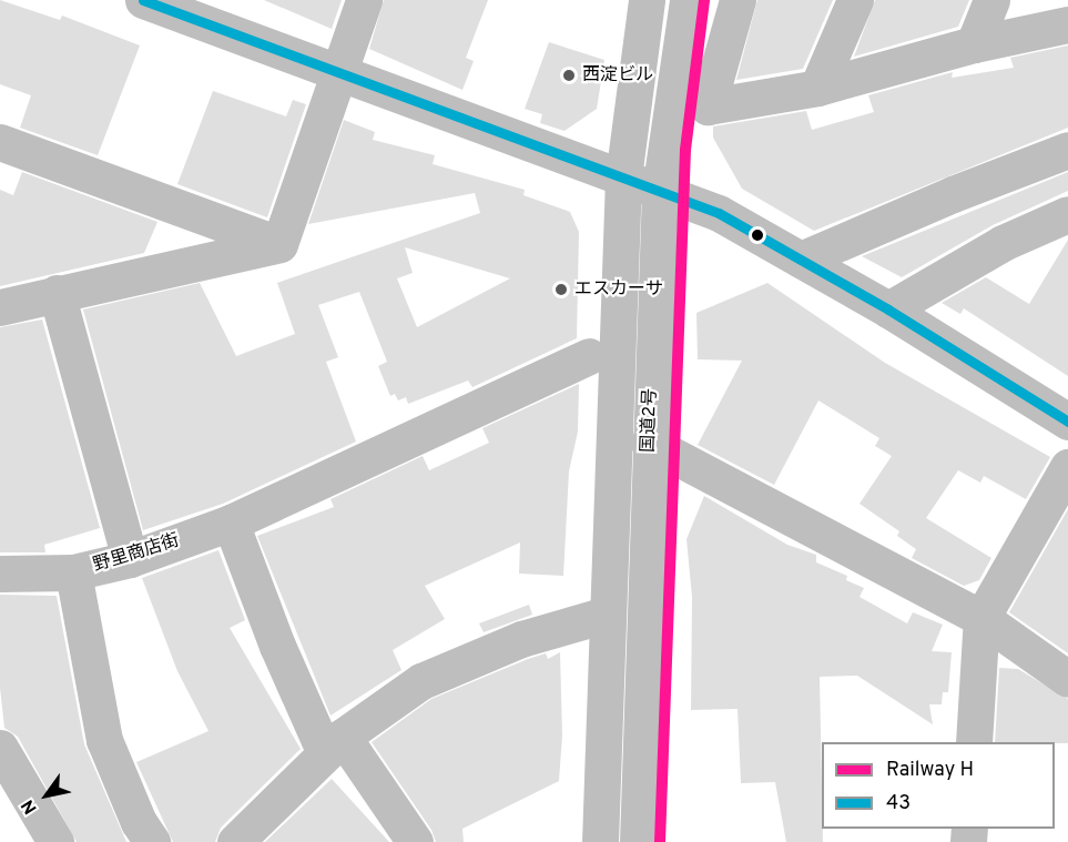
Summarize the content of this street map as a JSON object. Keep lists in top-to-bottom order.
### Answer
{
  "streets": {
    "main road": ["国道2号", "野里商店街"]
  },
  "places": ["西淀ビル", "エスカーサ"],
  "lines": ["rail line H", "transit line 43"],
  "legend": ["Railway H", "43"],
  "north": "bottom left"
}
